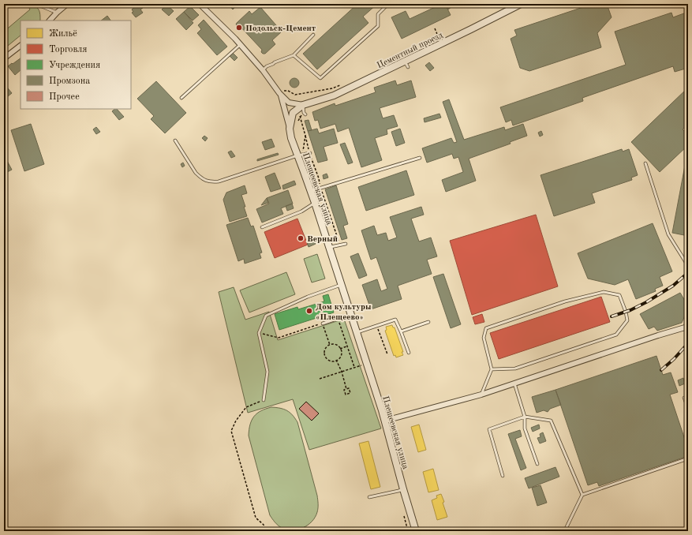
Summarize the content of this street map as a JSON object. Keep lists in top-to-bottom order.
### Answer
{
  "streets": {
    "street": ["Цементный проезд", "Плещеевская улица"]
  },
  "crossings": [
    ["Цементный проезд", "Плещеевская улица"]
  ],
  "places": ["Подольск-Цемент", "Верный", "Дом культуры «Плещеево»"],
  "legend": [
    "Жильё",
    "Торговля",
    "Учреждения",
    "Промзона",
    "Прочее"
  ]
}
